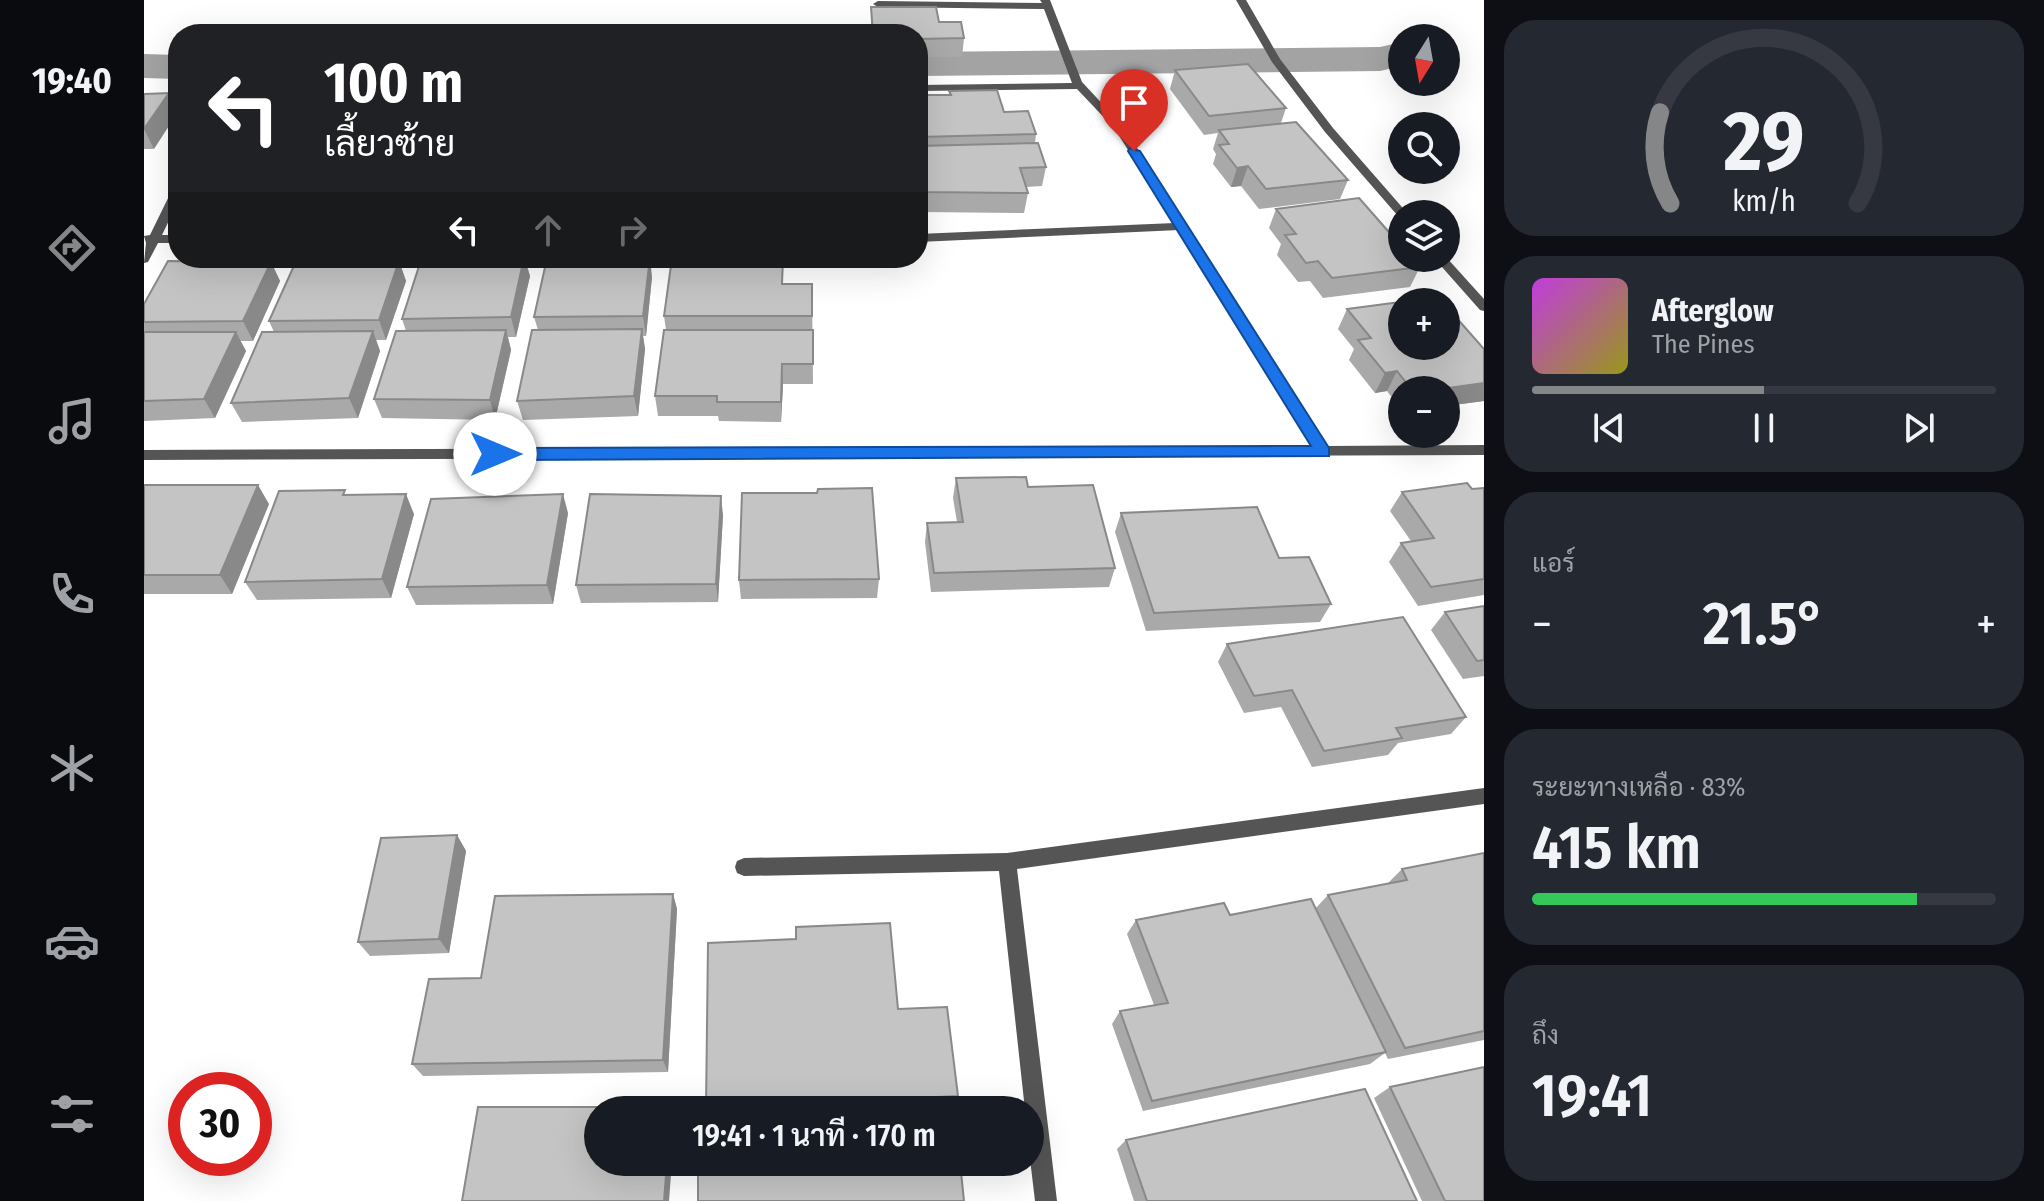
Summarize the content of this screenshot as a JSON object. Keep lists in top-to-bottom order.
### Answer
{
  "north": "bottom",
  "page": {
    "tabs": "19:40",
    "map_buttons": ["+", "−"],
    "turn": ["100 m", "เลี้ยวซ้าย"],
    "song": ["Afterglow", "The Pines"],
    "tile": [
      "แอร์",
      ["ระยะทางเหลือ · 83%", "415 km"],
      ["ถึง", "19:41"]
    ],
    "heat": ["−", "21.5°", "+"],
    "limit": "30",
    "trip": "19:41 · 1 นาที · 170 m",
    "gauge": ["29", "km/h"]
  }
}
